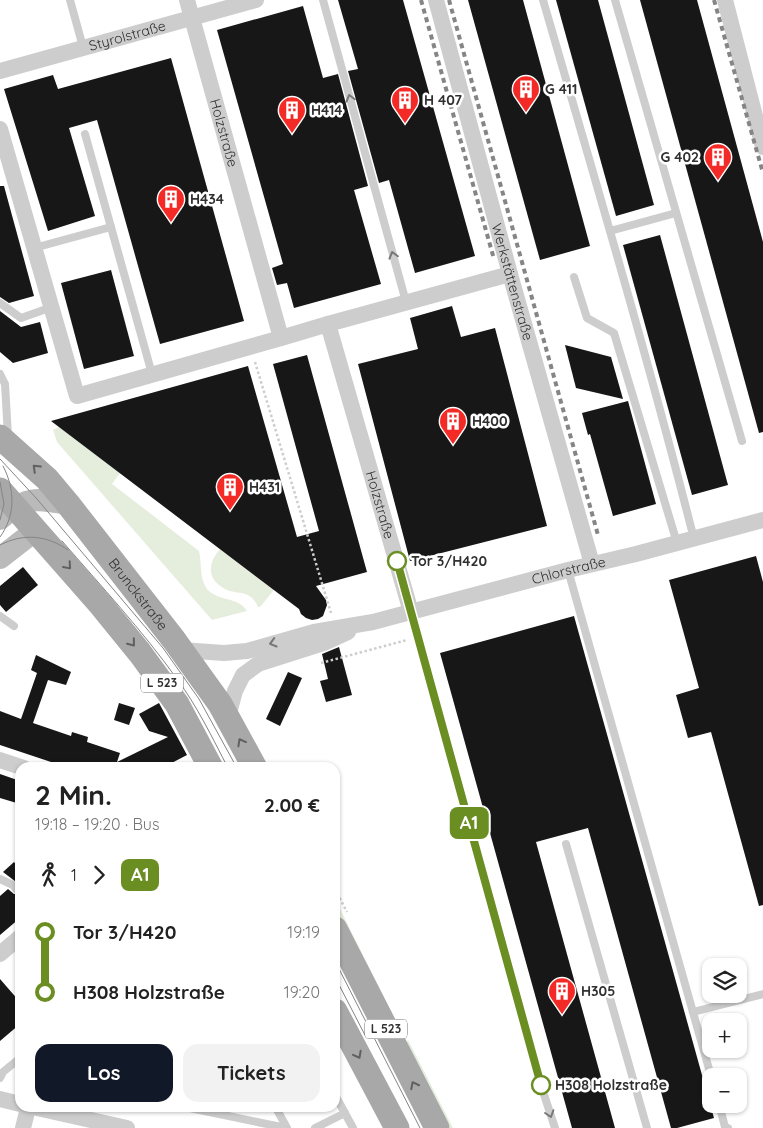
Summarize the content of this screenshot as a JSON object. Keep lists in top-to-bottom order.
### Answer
{
  "streets": {
    "main road": ["Brunckstraße", "L 523"],
    "street": [
      "Styrolstraße",
      "Holzstraße",
      "Werkstättenstraße",
      "Chlorstraße"
    ]
  },
  "crossings": [
    ["Styrolstraße", "Holzstraße"],
    ["Holzstraße", "Chlorstraße"],
    ["Werkstättenstraße", "Chlorstraße"]
  ],
  "one_way": ["Holzstraße"],
  "places": {
    "building": [
      "G 411",
      "H 407",
      "H414",
      "G 402",
      "H434",
      "H400",
      "H431",
      "H305"
    ],
    "other": ["Tor 3/H420", "H308 Holzstraße"]
  },
  "lines": ["bus line A1"],
  "page": {
    "on_map": "A1",
    "heading": ["2 Min.", "19:18 – 19:20 · Bus", "2.00 €"],
    "legs": ["1", "A1"],
    "list": [
      {
        "name": "Tor 3/H420",
        "value": "19:19"
      },
      {
        "name": "H308 Holzstraße",
        "value": "19:20"
      }
    ],
    "map_buttons": ["+", "−"],
    "buttons": ["Los", "Tickets"]
  }
}
